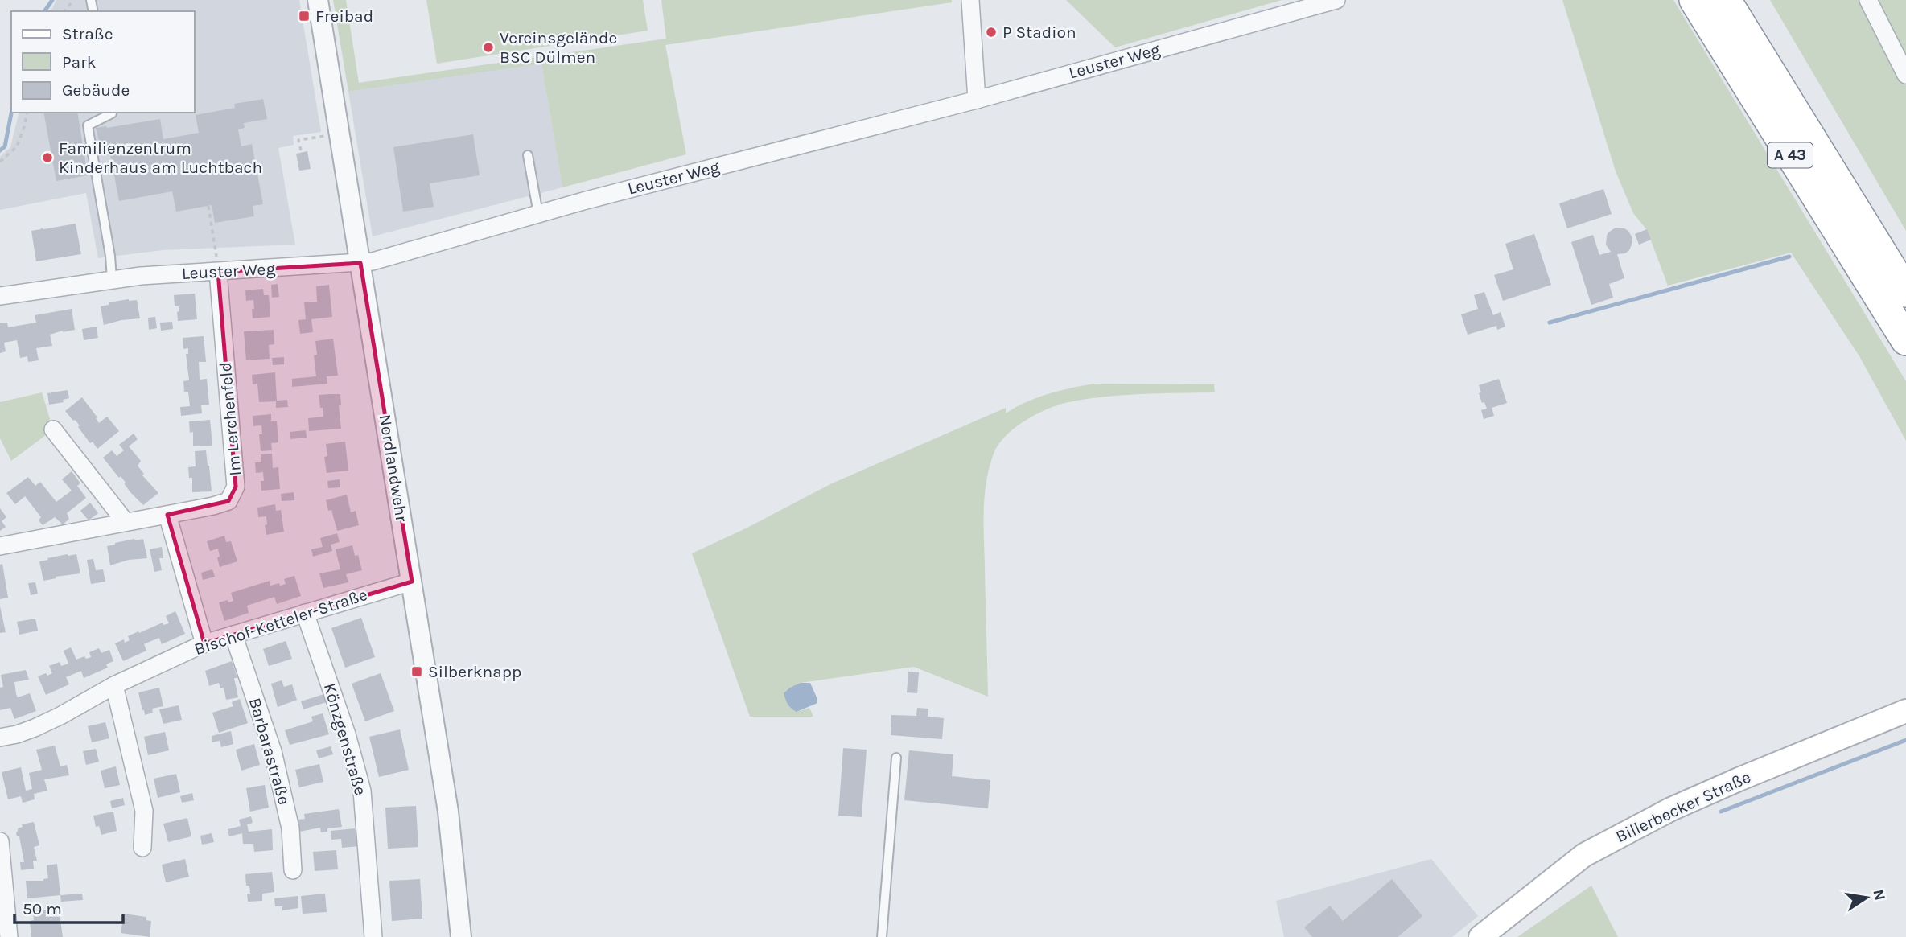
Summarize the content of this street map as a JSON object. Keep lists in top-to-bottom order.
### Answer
{
  "streets": {
    "highway": ["A 43"],
    "main road": ["Billerbecker Straße"],
    "street": [
      "Leuster Weg",
      "Im Lerchenfeld",
      "Nordlandwehr",
      "Bischof-Ketteler-Straße",
      "Könzgenstraße",
      "Barbarastraße"
    ]
  },
  "crossings": [
    ["Leuster Weg", "Im Lerchenfeld"],
    ["Leuster Weg", "Nordlandwehr"],
    ["Nordlandwehr", "Bischof-Ketteler-Straße"],
    ["Bischof-Ketteler-Straße", "Könzgenstraße"],
    ["Bischof-Ketteler-Straße", "Barbarastraße"]
  ],
  "places": {
    "transit": ["Freibad", "Silberknapp"],
    "other": ["P Stadion", "Vereinsgelände BSC Dülmen", "Familienzentrum Kinderhaus am Luchtbach"]
  },
  "legend": ["Straße", "Park", "Gebäude"],
  "scale_bar": "50 m",
  "north": "right"
}
